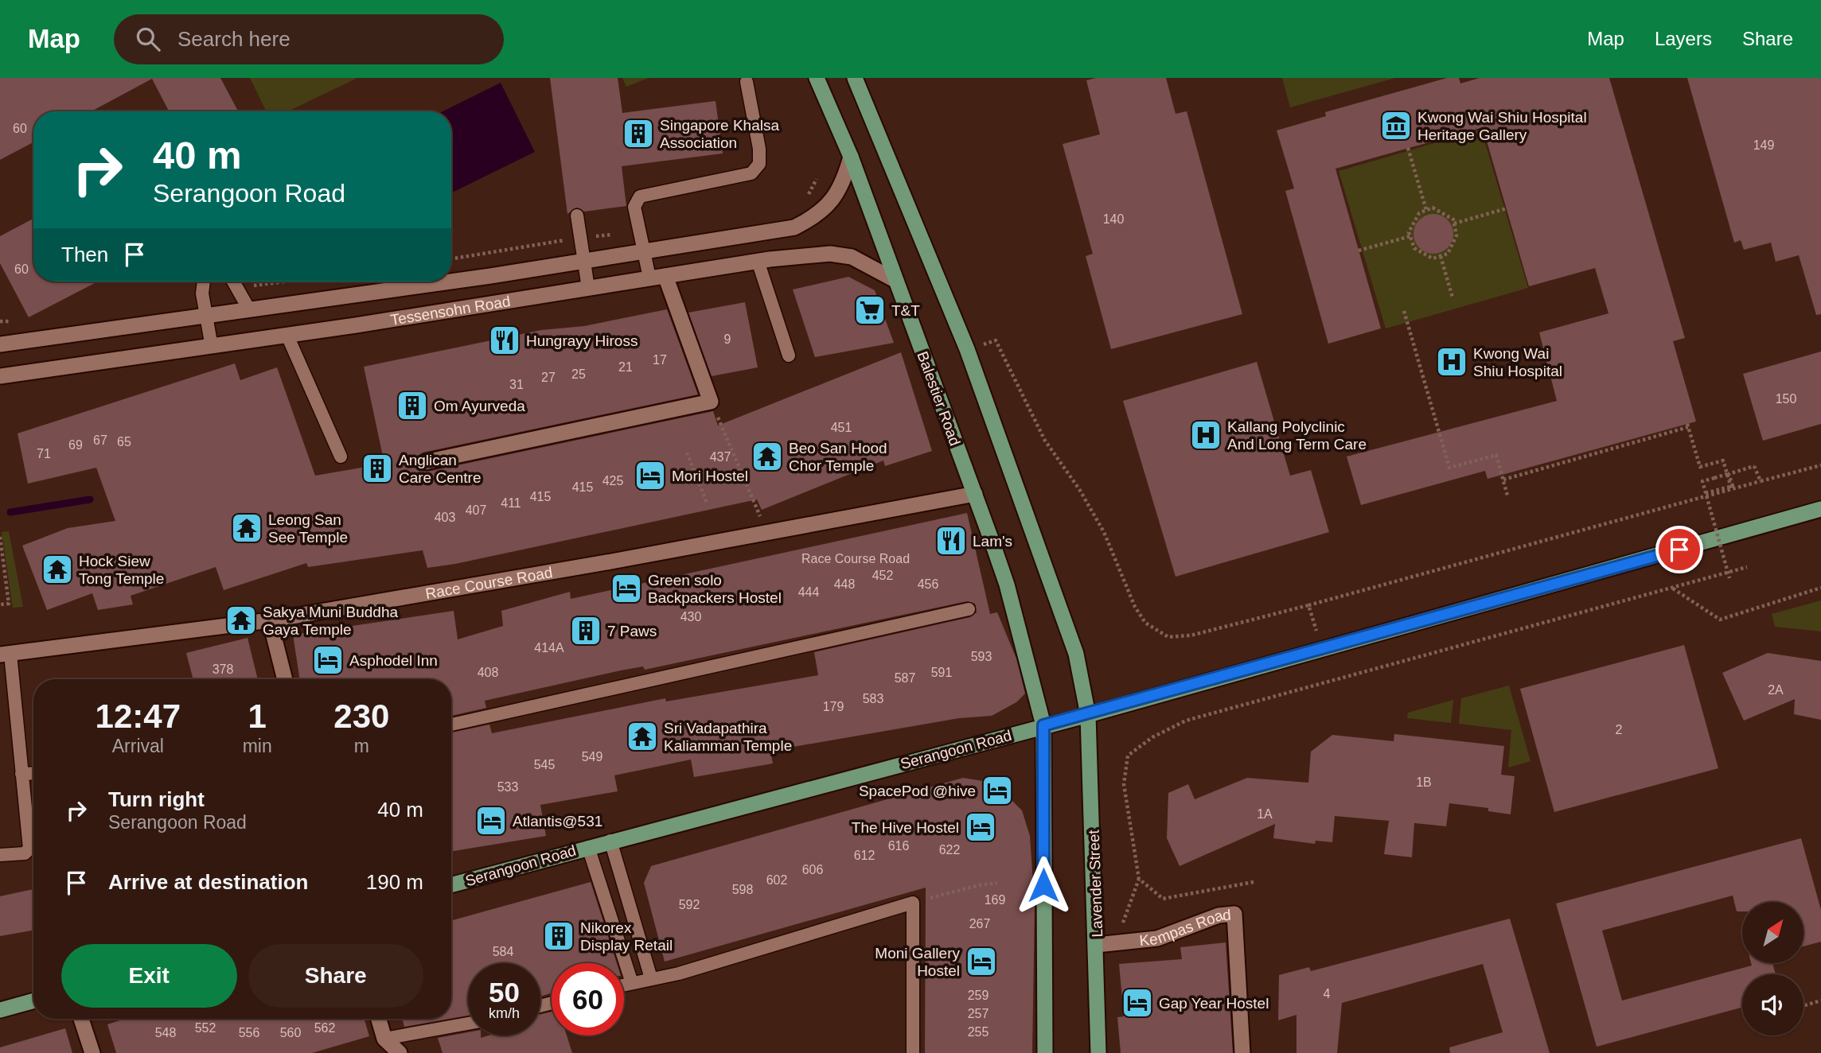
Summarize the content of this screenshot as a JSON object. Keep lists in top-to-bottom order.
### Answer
{
  "streets": {
    "main road": ["Balestier Road", "Serangoon Road", "Lavender Street"],
    "street": ["Tessensohn Road", "Race Course Road", "Kempas Road"]
  },
  "crossings": [
    ["Tessensohn Road", "Balestier Road"],
    ["Balestier Road", "Race Course Road"],
    ["Balestier Road", "Serangoon Road"],
    ["Serangoon Road", "Lavender Street"],
    ["Lavender Street", "Kempas Road"]
  ],
  "places": {
    "museum": ["Kwong Wai Shiu Hospital Heritage Gallery"],
    "building": [
      "Singapore Khalsa Association",
      "Om Ayurveda",
      "Anglican Care Centre",
      "7 Paws",
      "Nikorex Display Retail"
    ],
    "supermarket": ["T&T"],
    "restaurant": ["Hungrayy Hiross", "Lam's"],
    "hospital": ["Kwong Wai Shiu Hospital", "Kallang Polyclinic And Long Term Care"],
    "temple": [
      "Beo San Hood Chor Temple",
      "Leong San See Temple",
      "Hock Siew Tong Temple",
      "Sakya Muni Buddha Gaya Temple",
      "Sri Vadapathira Kaliamman Temple"
    ],
    "hotel": [
      "Mori Hostel",
      "Green solo Backpackers Hostel",
      "Asphodel Inn",
      "SpacePod @hive",
      "Atlantis@531",
      "The Hive Hostel",
      "Moni Gallery Hostel",
      "Gap Year Hostel"
    ]
  },
  "house_numbers": [
    "60",
    "149",
    "140",
    "60",
    "9",
    "17",
    "21",
    "25",
    "27",
    "31",
    "150",
    "451",
    "67",
    "65",
    "69",
    "71",
    "437",
    "425",
    "415",
    "415",
    "411",
    "407",
    "403",
    "Race Course Road",
    "452",
    "448",
    "456",
    "444",
    "430",
    "414A",
    "593",
    "378",
    "408",
    "591",
    "587",
    "2A",
    "583",
    "179",
    "2",
    "549",
    "545",
    "1B",
    "533",
    "1A",
    "616",
    "622",
    "612",
    "606",
    "602",
    "598",
    "169",
    "592",
    "267",
    "584",
    "4",
    "259",
    "257",
    "552",
    "562",
    "255",
    "548",
    "556",
    "560"
  ],
  "north": "top right",
  "page": {
    "header": "Map",
    "search": "Search here",
    "nav": ["Map", "Layers", "Share"],
    "turn": ["40 m", "Serangoon Road"],
    "then": "Then",
    "eta": [
      "12:47",
      "Arrival",
      "1",
      "min",
      "230",
      "m"
    ],
    "list": [
      {
        "name": "Turn right",
        "note": "Serangoon Road",
        "value": "40 m"
      },
      {
        "name": "Arrive at destination",
        "value": "190 m"
      }
    ],
    "buttons": ["Exit", "Share"],
    "speed": "50 km/h",
    "limit": "60"
  }
}
